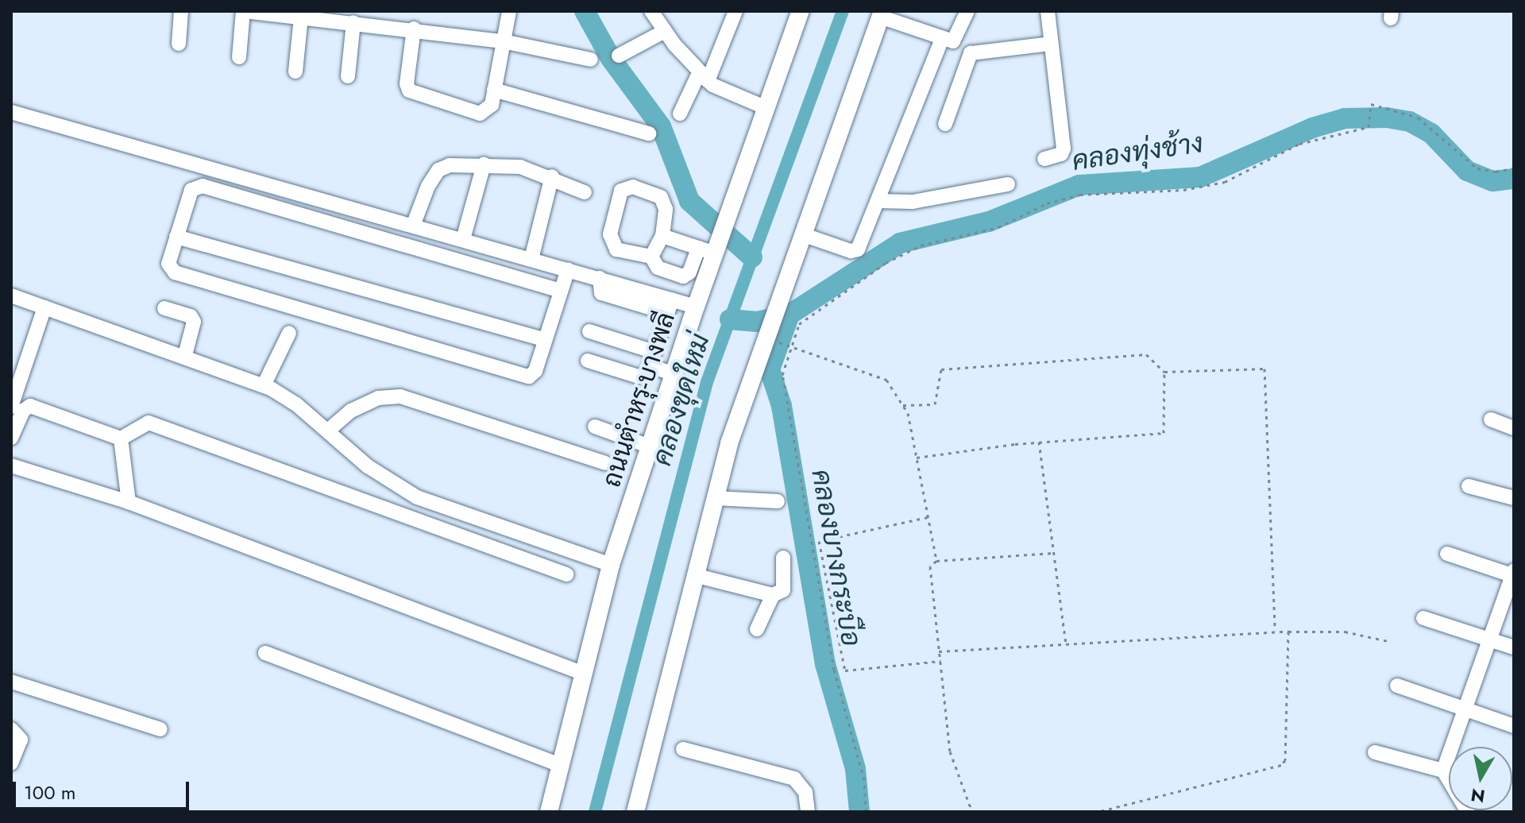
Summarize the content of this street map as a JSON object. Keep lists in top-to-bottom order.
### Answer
{
  "streets": {
    "main road": ["ถนนตำหรุ-บางพลี"]
  },
  "water": ["คลองทุ่งช้าง", "คลองขุดใหม่", "คลองบางกระบือ"],
  "scale_bar": "100 m",
  "north": "bottom"
}
